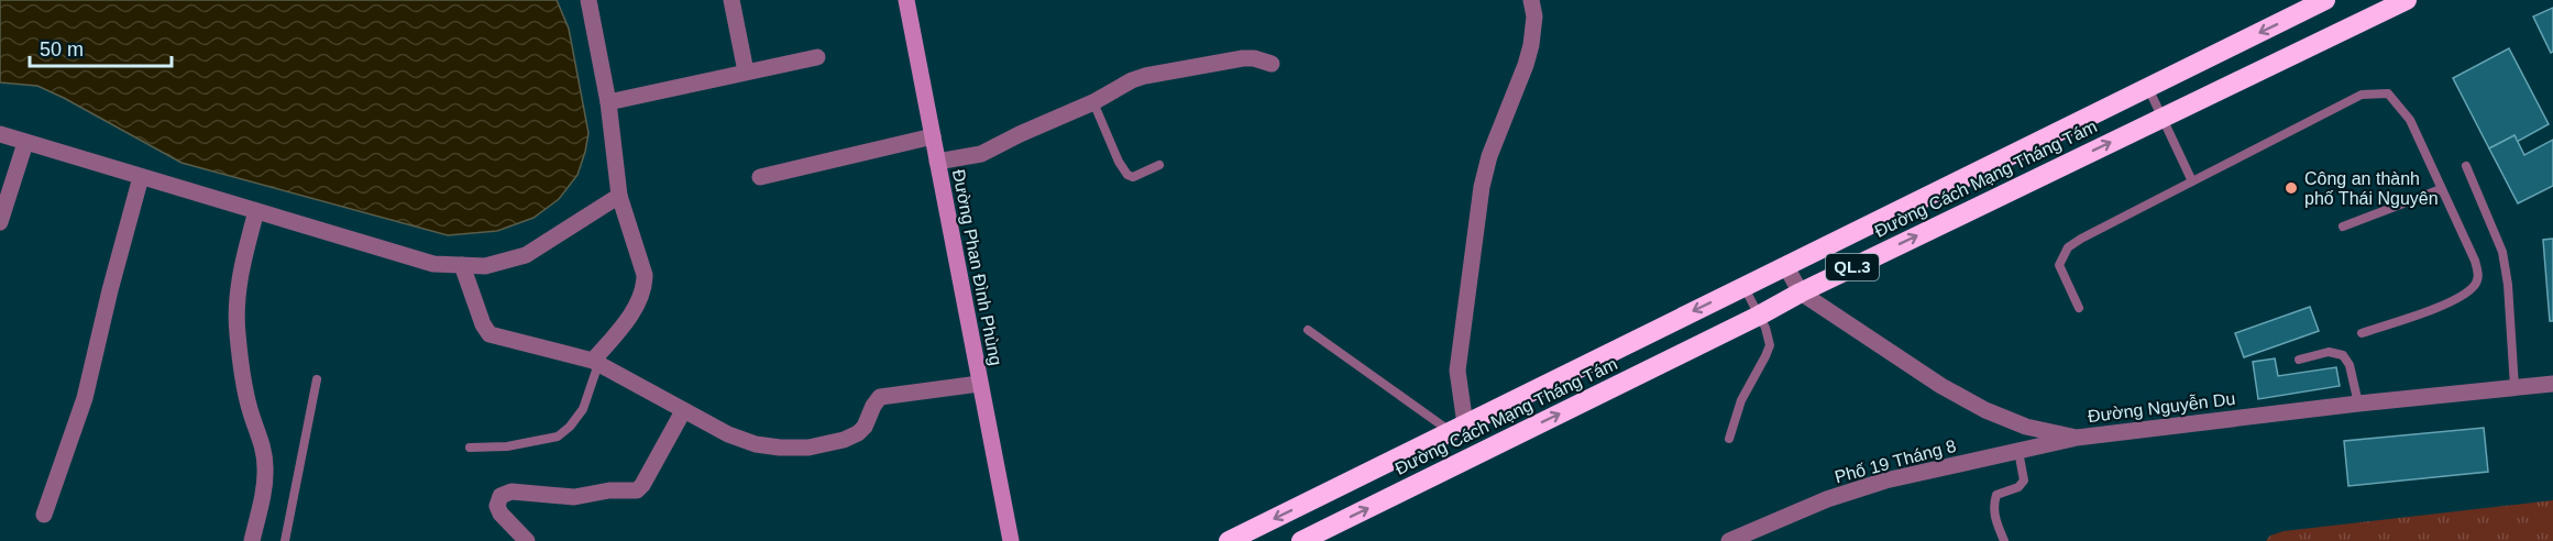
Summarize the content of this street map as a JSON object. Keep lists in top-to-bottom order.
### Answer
{
  "streets": {
    "highway": ["Đường Cách Mạng Tháng Tám", "QL.3"],
    "street": ["Đường Phan Đình Phùng", "Đường Nguyễn Du", "Phố 19 Tháng 8"]
  },
  "crossings": [
    ["Đường Cách Mạng Tháng Tám", "Đường Nguyễn Du"],
    ["Đường Nguyễn Du", "Phố 19 Tháng 8"]
  ],
  "places": ["Công an thành phố Thái Nguyên"],
  "scale_bar": "50 m"
}
